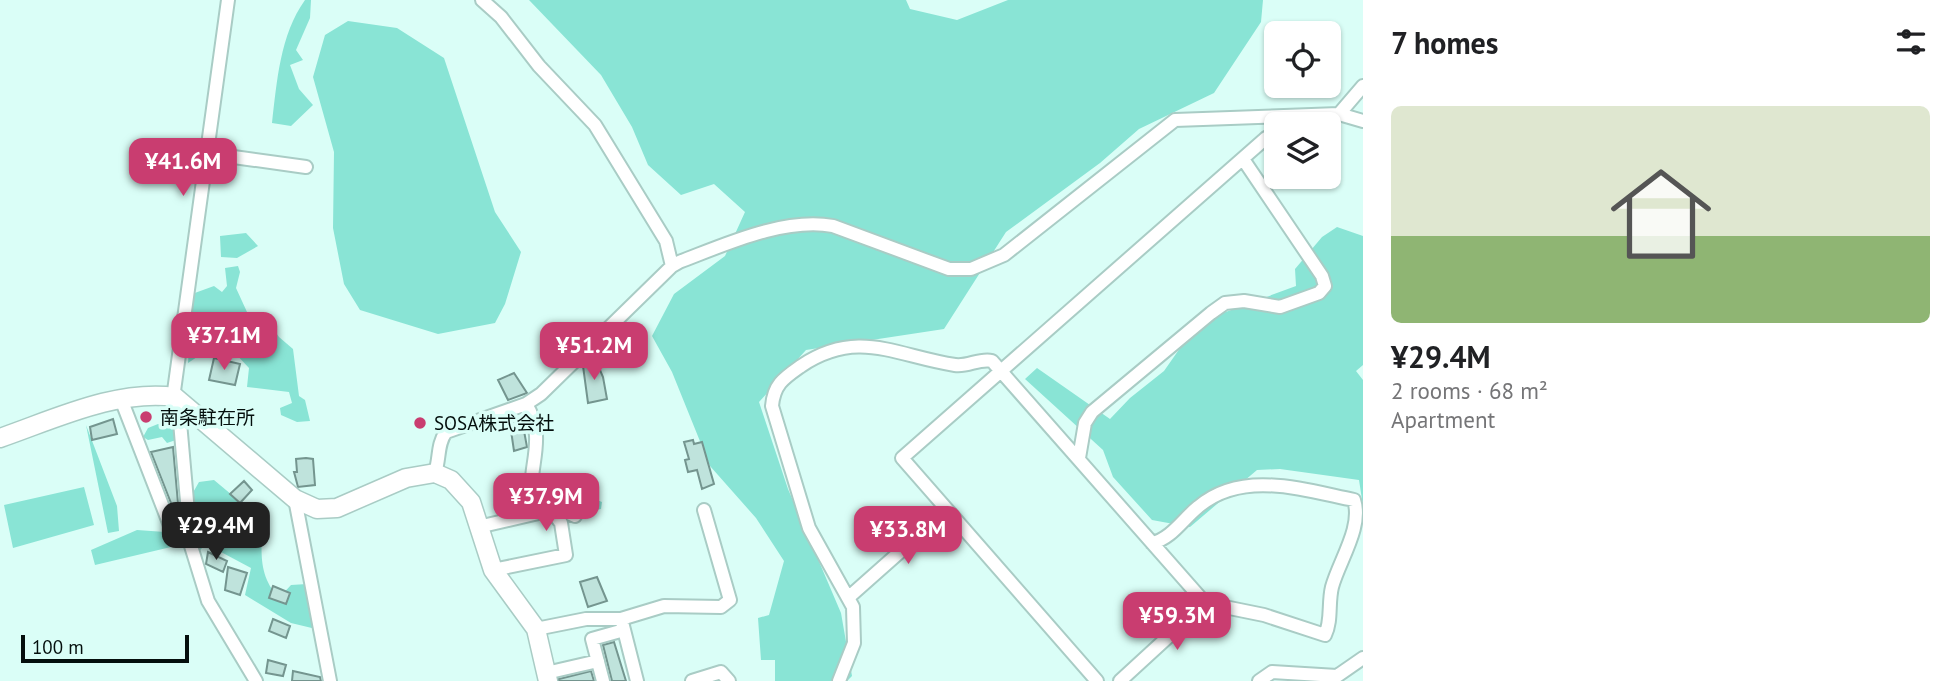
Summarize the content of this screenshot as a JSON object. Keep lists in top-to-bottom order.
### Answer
{
  "places": ["南条駐在所", "SOSA株式会社"],
  "scale_bar": "100 m",
  "page": {
    "heading": "7 homes",
    "list": [
      {
        "name": "¥29.4M",
        "note": "2 rooms · 68 m² · Apartment"
      }
    ],
    "price": [
      "¥41.6M",
      "¥37.1M",
      "¥51.2M",
      "¥37.9M",
      "¥29.4M",
      "¥33.8M",
      "¥59.3M"
    ],
    "scale": "100 m"
  }
}
